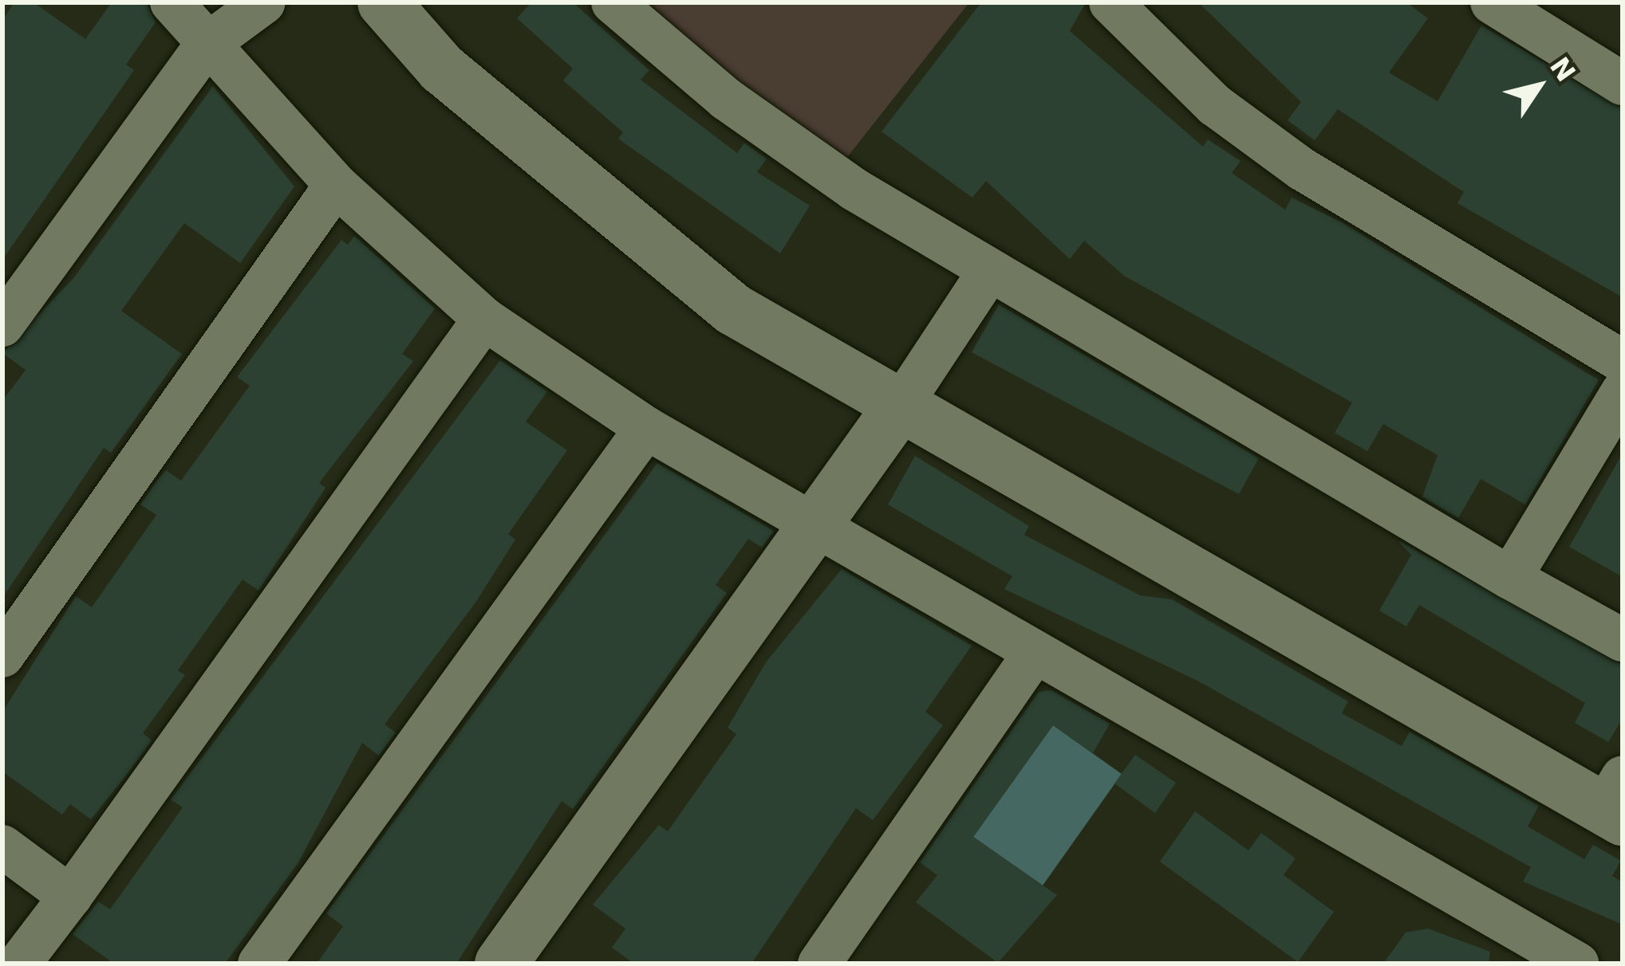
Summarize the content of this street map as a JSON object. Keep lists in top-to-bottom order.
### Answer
{
  "north": "top right"
}
